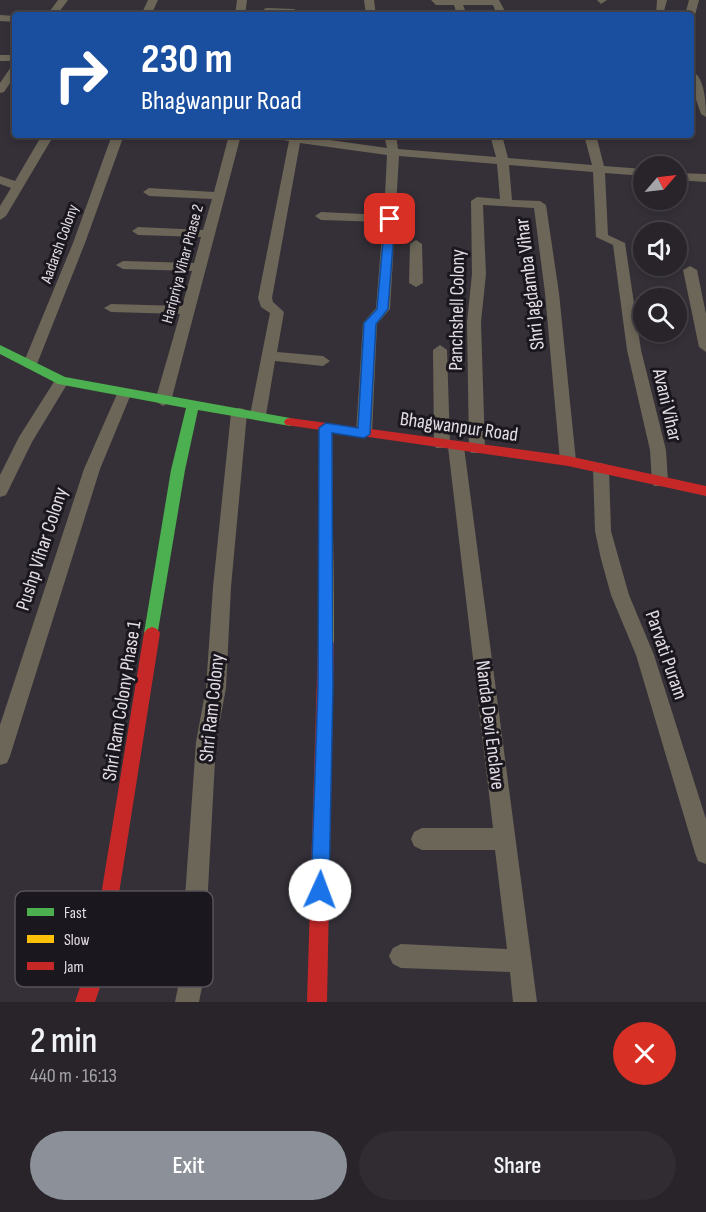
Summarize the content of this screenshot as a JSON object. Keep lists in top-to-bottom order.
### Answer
{
  "streets": {
    "street": [
      "Aadarsh Colony",
      "Haripriya Vihar Phase 2",
      "Shri Jagdamba Vihar",
      "Panchshell Colony",
      "Avani Vihar",
      "Bhagwanpur Road",
      "Pushp Vihar Colony",
      "Parvati Puram",
      "Shri Ram Colony Phase 1",
      "Shri Ram Colony",
      "Nanda Devi Enclave"
    ]
  },
  "crossings": [
    ["Aadarsh Colony", "Bhagwanpur Road"],
    ["Haripriya Vihar Phase 2", "Bhagwanpur Road"],
    ["Shri Jagdamba Vihar", "Panchshell Colony"],
    ["Shri Jagdamba Vihar", "Bhagwanpur Road"],
    ["Panchshell Colony", "Bhagwanpur Road"],
    ["Avani Vihar", "Bhagwanpur Road"],
    ["Bhagwanpur Road", "Pushp Vihar Colony"],
    ["Bhagwanpur Road", "Parvati Puram"],
    ["Bhagwanpur Road", "Shri Ram Colony Phase 1"],
    ["Bhagwanpur Road", "Shri Ram Colony"],
    ["Bhagwanpur Road", "Nanda Devi Enclave"]
  ],
  "legend": ["Fast", "Slow", "Jam"],
  "north": "top right",
  "page": {
    "turn": ["230 m", "Bhagwanpur Road"],
    "heading": ["2 min", "440 m · 16:13"],
    "buttons": ["Exit", "Share"]
  }
}
